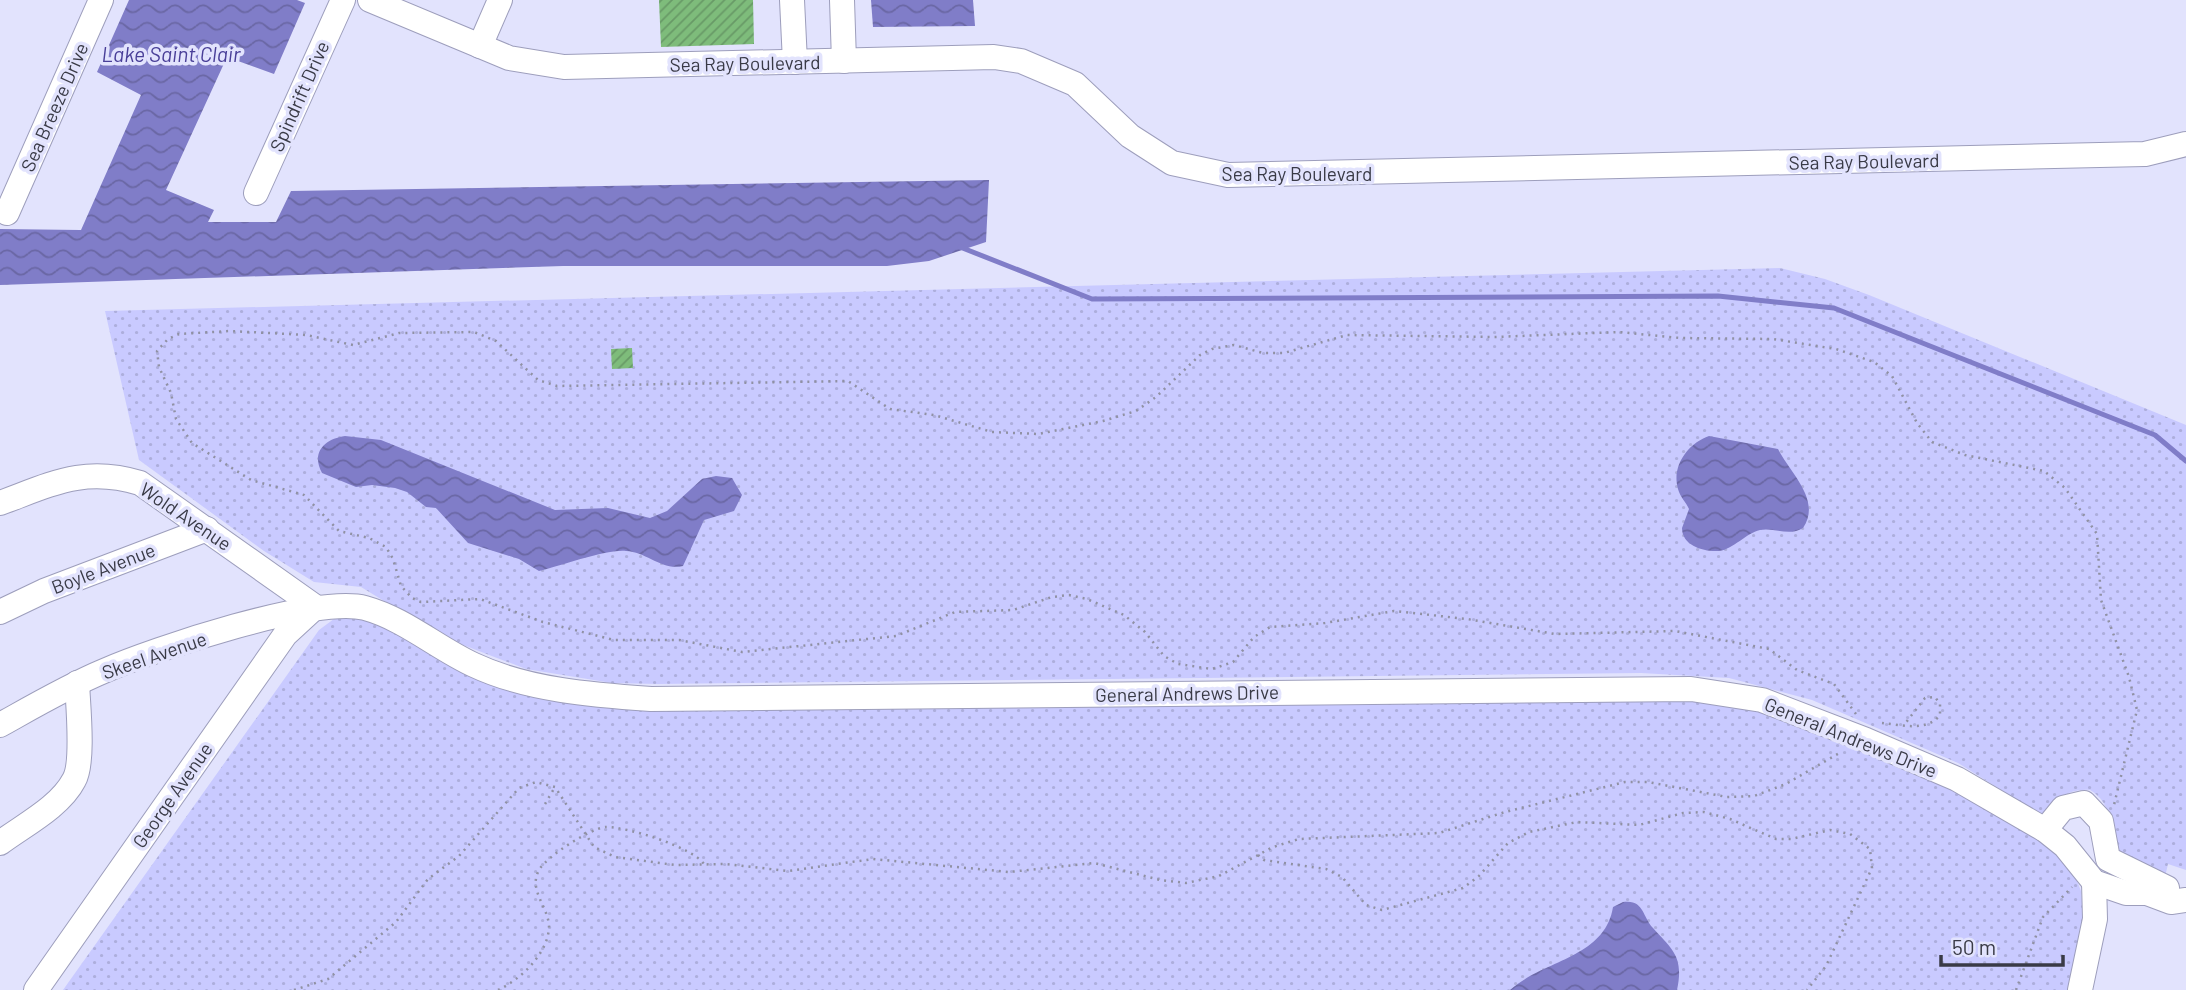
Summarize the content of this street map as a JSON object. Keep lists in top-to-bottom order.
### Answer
{
  "streets": {
    "street": [
      "Sea Ray Boulevard",
      "Spindrift Drive",
      "Sea Breeze Drive",
      "Wold Avenue",
      "Boyle Avenue",
      "Skeel Avenue",
      "General Andrews Drive",
      "George Avenue"
    ]
  },
  "crossings": [
    ["Wold Avenue", "Boyle Avenue"],
    ["Wold Avenue", "Skeel Avenue"],
    ["Wold Avenue", "General Andrews Drive"],
    ["Wold Avenue", "George Avenue"],
    ["Skeel Avenue", "General Andrews Drive"],
    ["Skeel Avenue", "George Avenue"],
    ["General Andrews Drive", "George Avenue"]
  ],
  "water": ["Lake Saint Clair"],
  "scale_bar": "50 m"
}
